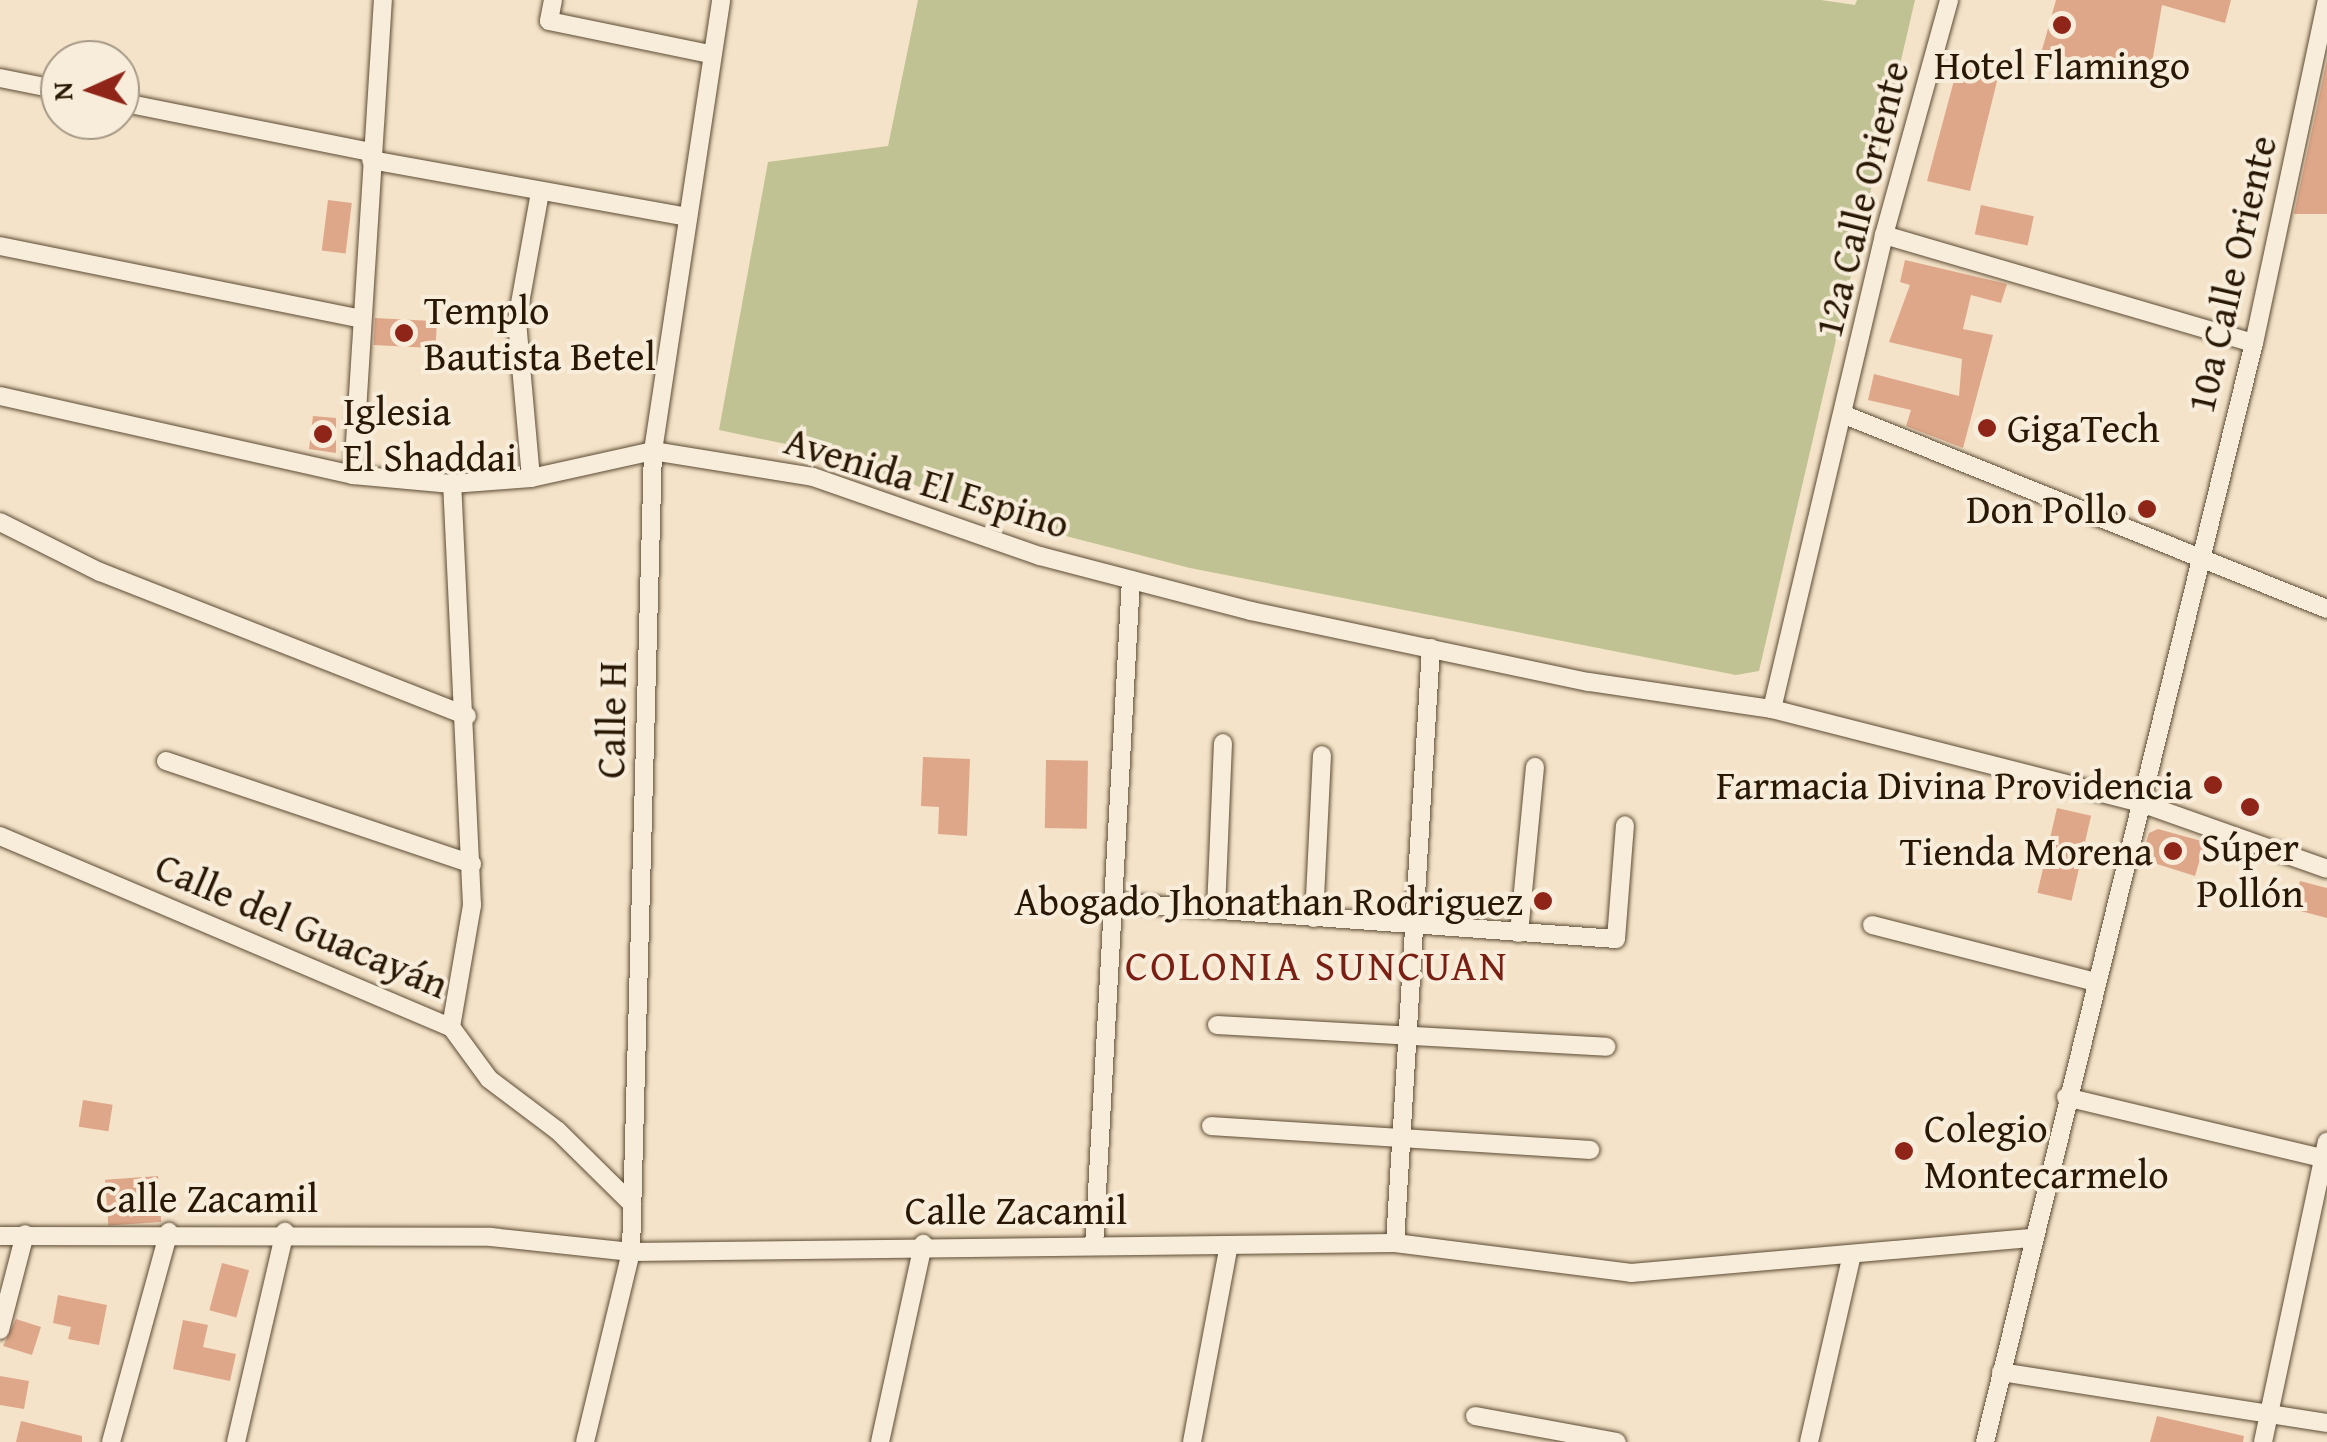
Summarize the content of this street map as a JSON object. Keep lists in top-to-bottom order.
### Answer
{
  "streets": {
    "street": [
      "12a Calle Oriente",
      "10a Calle Oriente",
      "Avenida El Espino",
      "Calle H",
      "Calle del Guacayán",
      "Calle Zacamil"
    ]
  },
  "crossings": [
    ["12a Calle Oriente", "Avenida El Espino"],
    ["10a Calle Oriente", "Avenida El Espino"],
    ["10a Calle Oriente", "Calle Zacamil"],
    ["Avenida El Espino", "Calle H"],
    ["Calle H", "Calle del Guacayán"],
    ["Calle H", "Calle Zacamil"]
  ],
  "districts": ["COLONIA SUNCUAN"],
  "places": [
    "Hotel Flamingo",
    "Templo Bautista Betel",
    "GigaTech",
    "Iglesia El Shaddai",
    "Don Pollo",
    "Farmacia Divina Providencia",
    "Súper Pollón",
    "Tienda Morena",
    "Abogado Jhonathan Rodriguez",
    "Colegio Montecarmelo"
  ],
  "north": "left"
}
